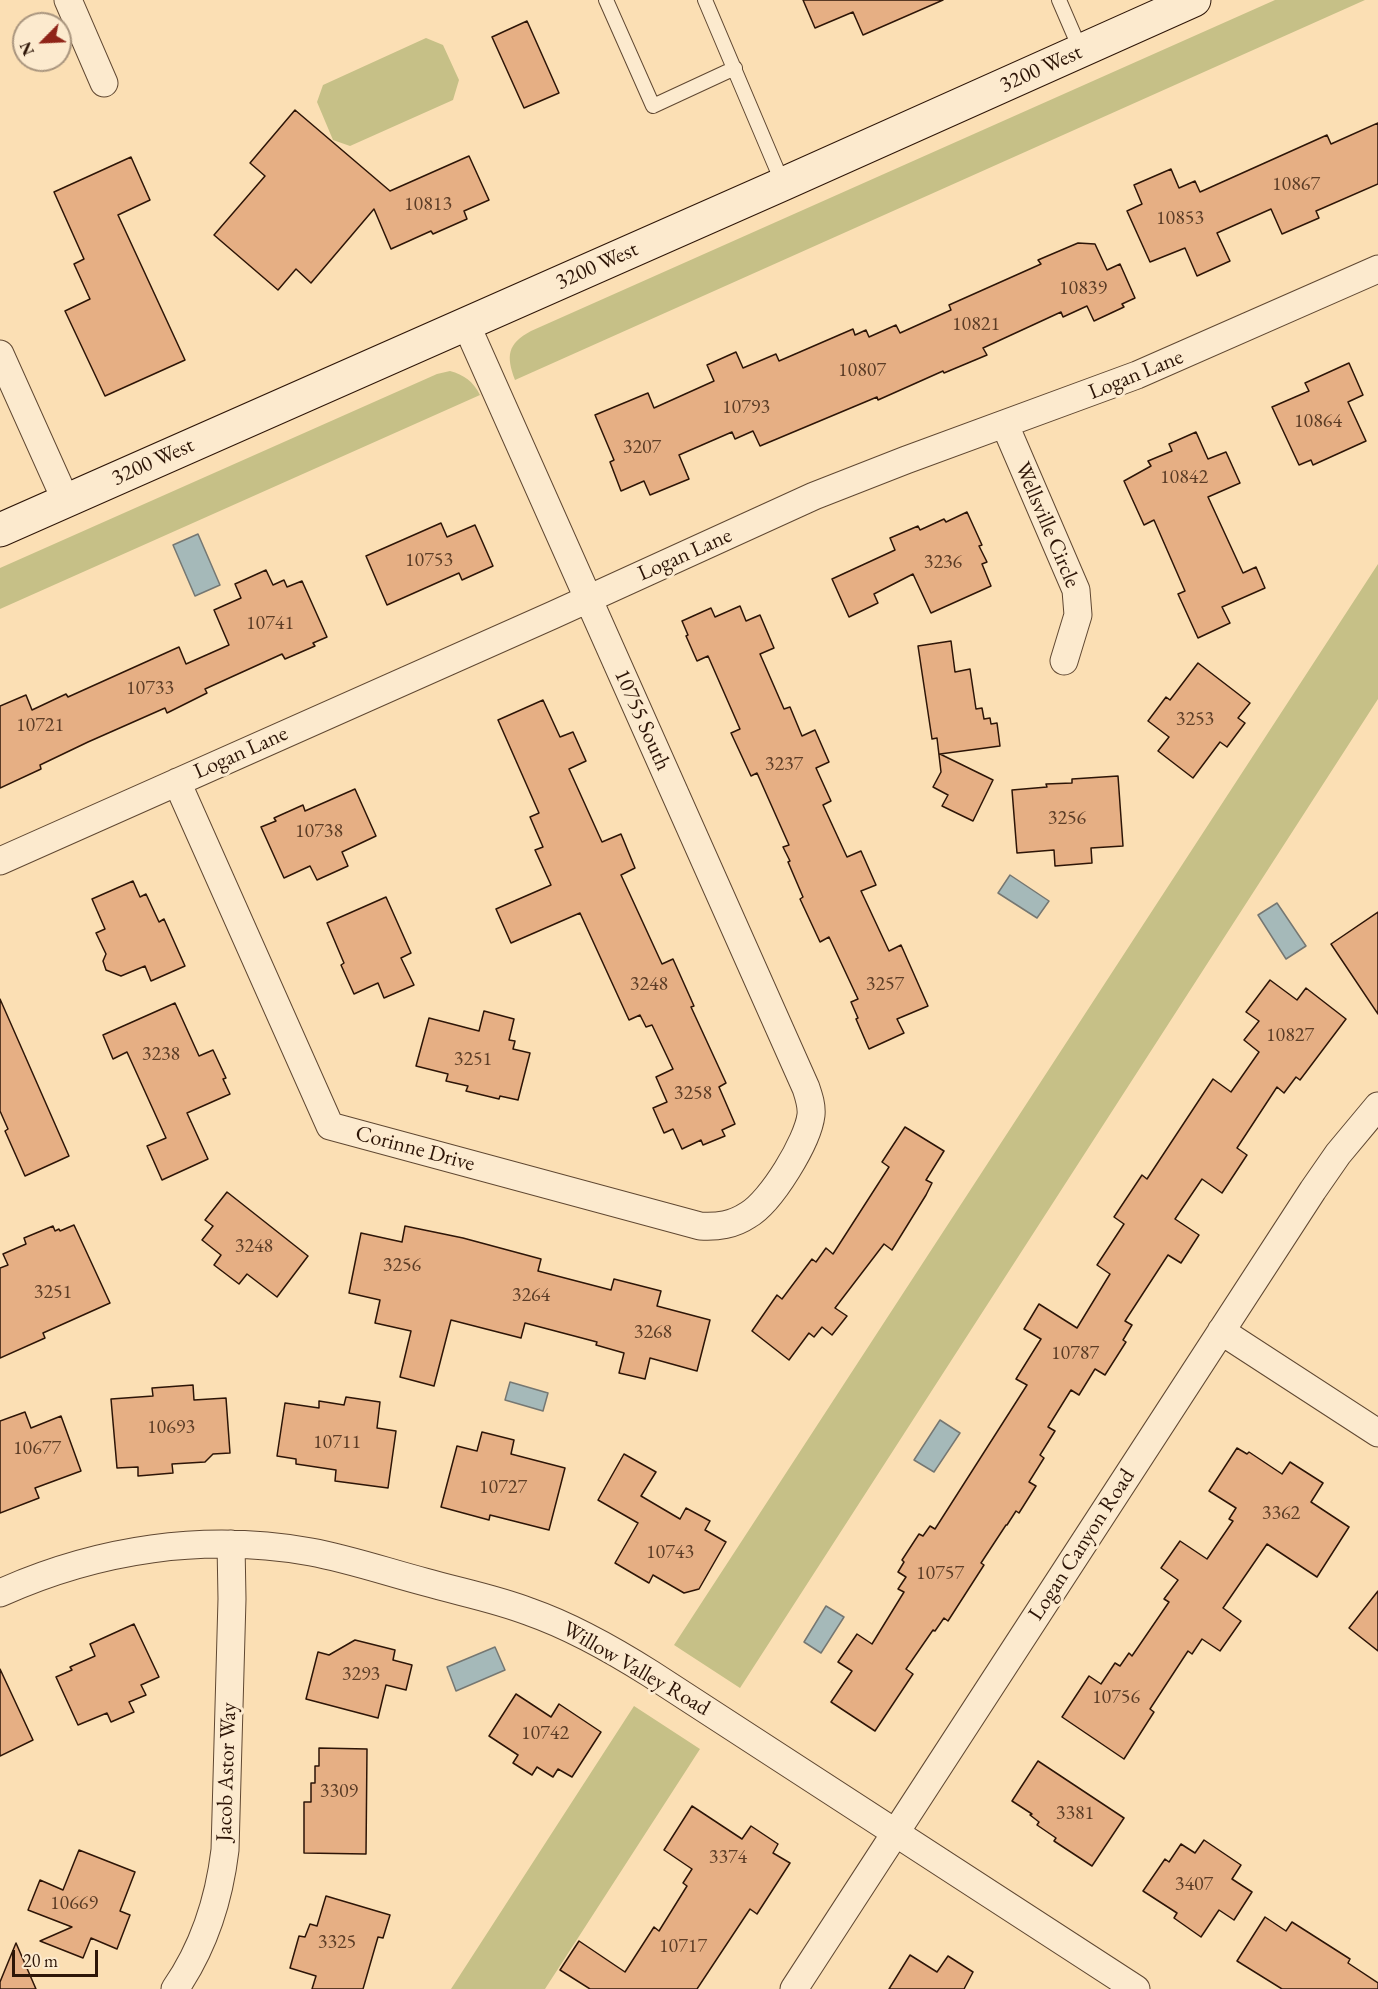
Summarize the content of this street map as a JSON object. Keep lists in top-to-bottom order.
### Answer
{
  "streets": {
    "street": [
      "3200 West",
      "Logan Lane",
      "Wellsville Circle",
      "10755 South",
      "Corinne Drive",
      "Logan Canyon Road",
      "Willow Valley Road",
      "Jacob Astor Way"
    ]
  },
  "crossings": [
    ["3200 West", "10755 South"],
    ["Logan Lane", "Wellsville Circle"],
    ["Logan Lane", "10755 South"],
    ["Logan Lane", "Corinne Drive"],
    ["10755 South", "Corinne Drive"],
    ["Logan Canyon Road", "Willow Valley Road"],
    ["Willow Valley Road", "Jacob Astor Way"]
  ],
  "house_numbers": [
    "10867",
    "10813",
    "10853",
    "10839",
    "10821",
    "10807",
    "10793",
    "10864",
    "3207",
    "10842",
    "10753",
    "3236",
    "10741",
    "10733",
    "3253",
    "10721",
    "3237",
    "3256",
    "10738",
    "3248",
    "3257",
    "10827",
    "3238",
    "3251",
    "3258",
    "3248",
    "3256",
    "3251",
    "3264",
    "3268",
    "10787",
    "10693",
    "10711",
    "10677",
    "10727",
    "3362",
    "10743",
    "10757",
    "3293",
    "10756",
    "10742",
    "3309",
    "3381",
    "3374",
    "3407",
    "10669",
    "3325",
    "10717"
  ],
  "scale_bar": "20 m",
  "north": "bottom left"
}
